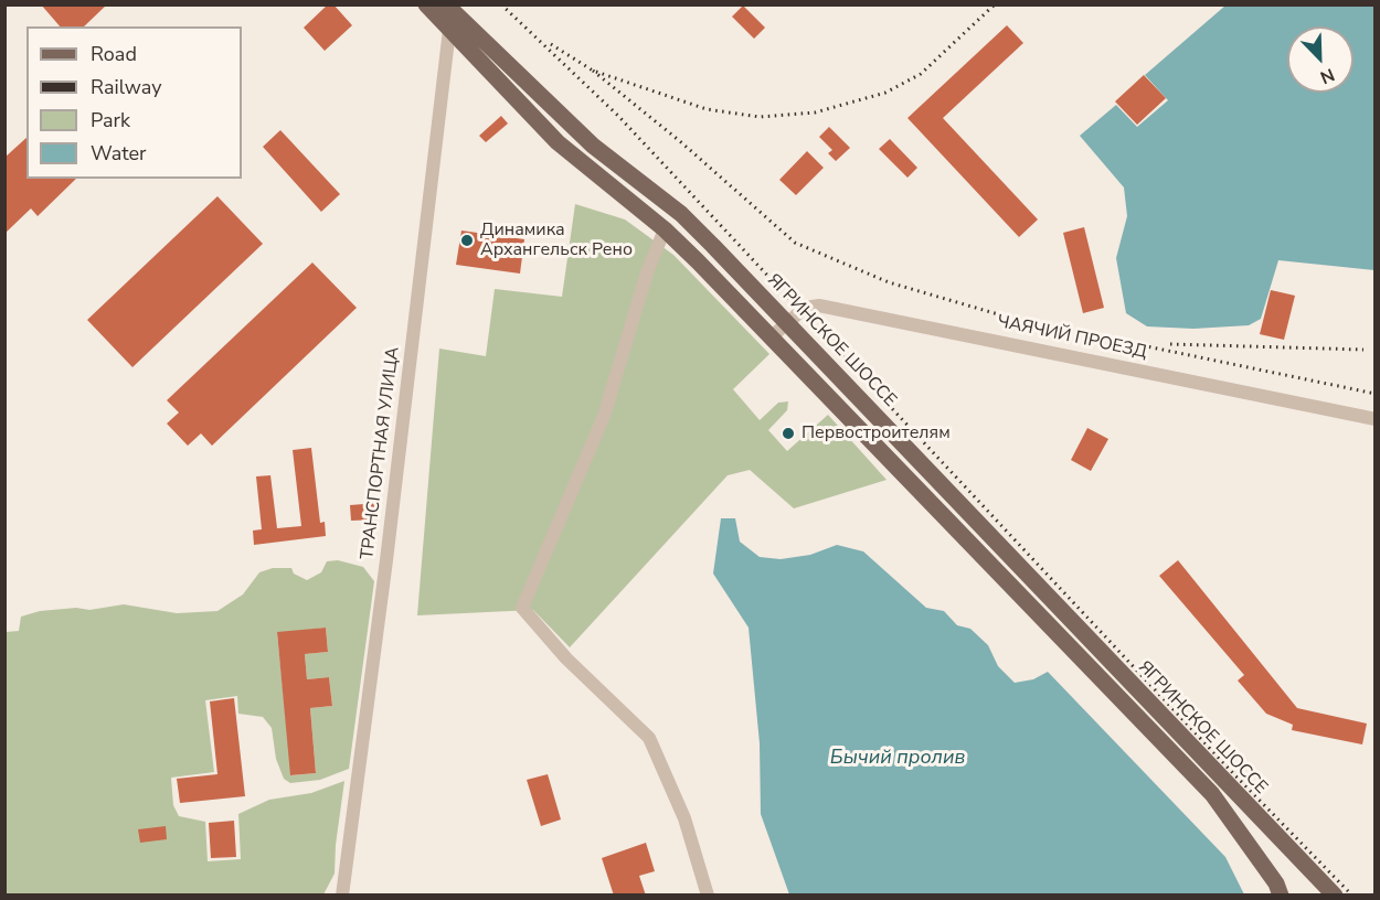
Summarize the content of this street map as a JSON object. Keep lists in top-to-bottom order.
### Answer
{
  "streets": {
    "main road": ["ЯГРИНСКОЕ ШОССЕ"],
    "street": ["ЧАЯЧИЙ ПРОЕЗД", "ТРАНСПОРТНАЯ УЛИЦА"]
  },
  "crossings": [
    ["ЧАЯЧИЙ ПРОЕЗД", "ЯГРИНСКОЕ ШОССЕ"],
    ["ЯГРИНСКОЕ ШОССЕ", "ТРАНСПОРТНАЯ УЛИЦА"]
  ],
  "water": ["Бычий пролив"],
  "places": ["Динамика Архангельск Рено", "Первостроителям"],
  "legend": [
    "Road",
    "Railway",
    "Park",
    "Water"
  ],
  "north": "bottom right"
}
